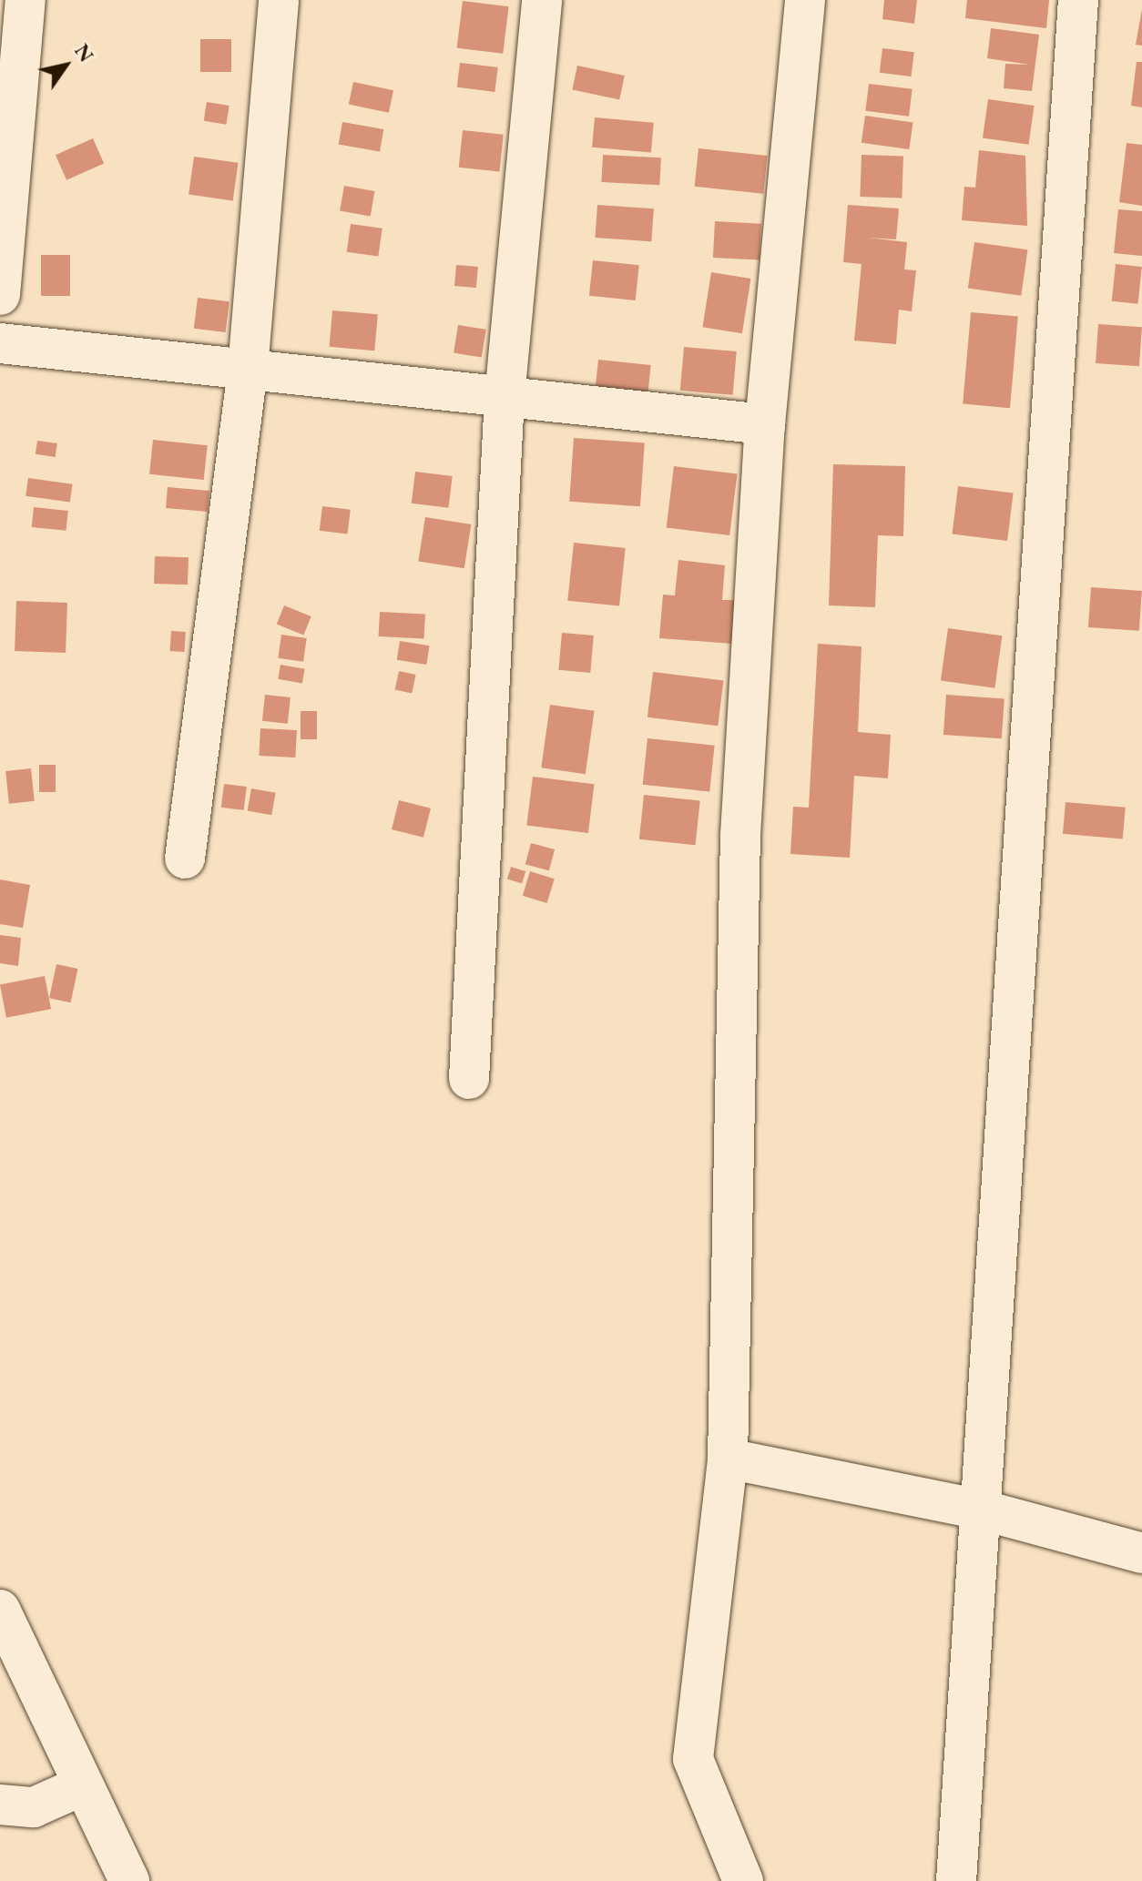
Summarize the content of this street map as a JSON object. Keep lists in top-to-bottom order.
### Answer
{
  "north": "top right"
}
